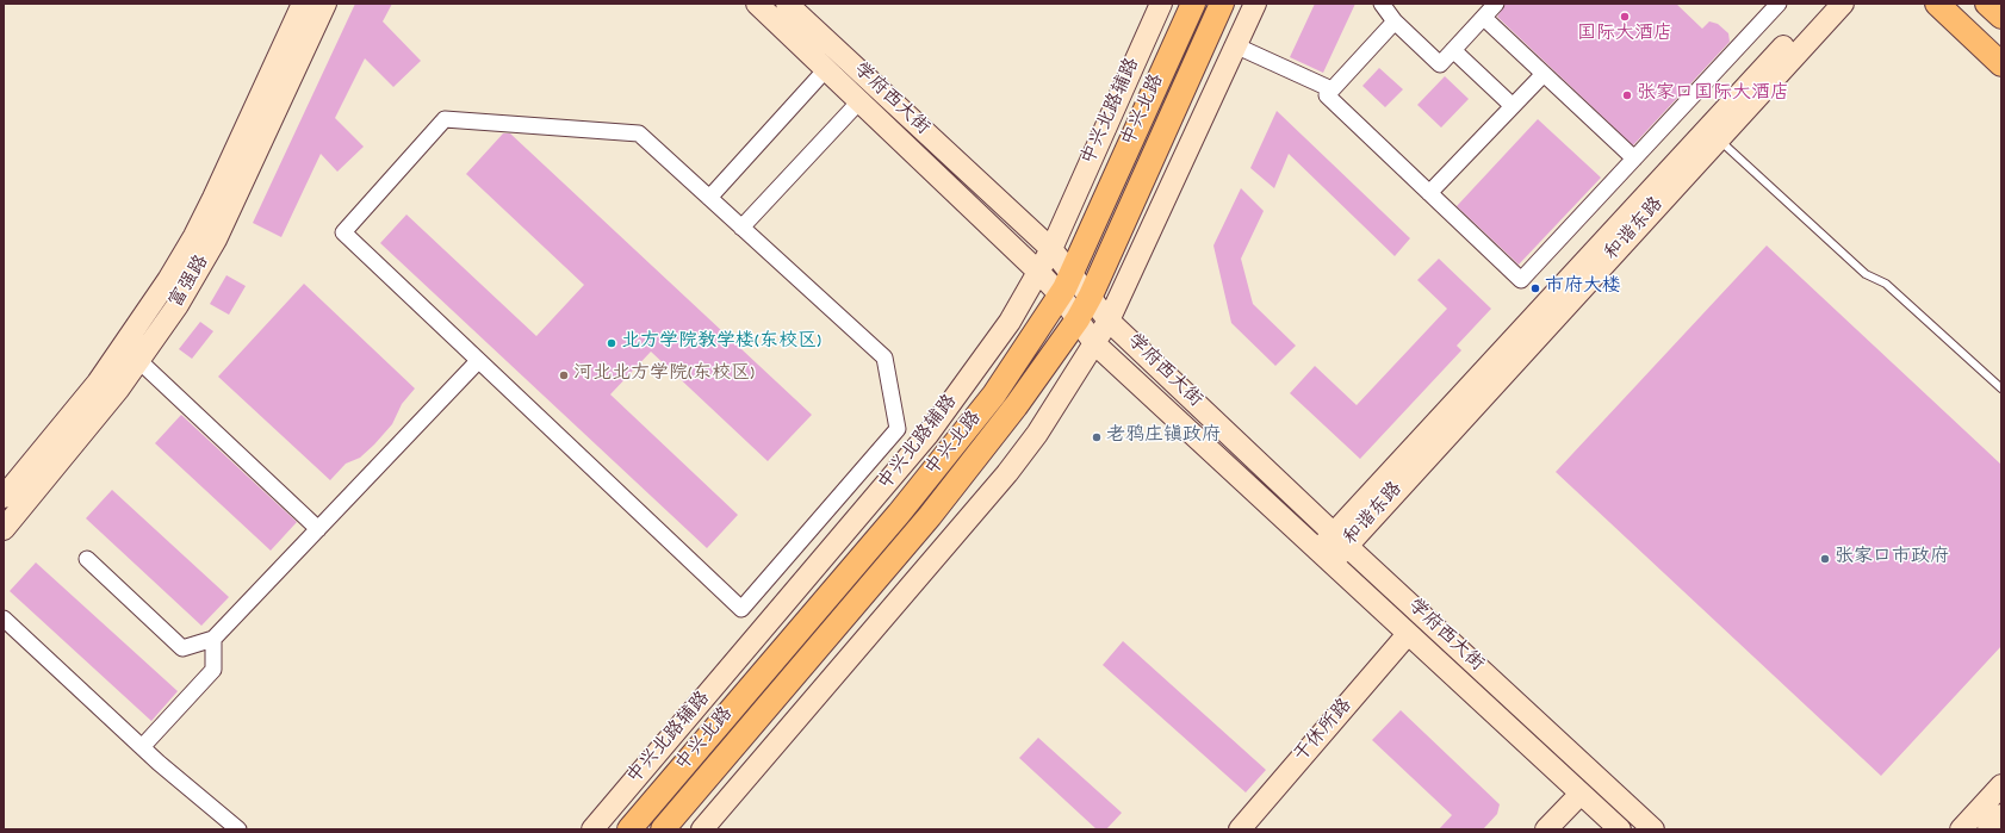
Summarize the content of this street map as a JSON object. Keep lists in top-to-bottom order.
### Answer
{
  "streets": {
    "main road": [
      "学府西大街",
      "中兴北路",
      "中兴北路辅路",
      "和谐东路",
      "富强路",
      "干休所路"
    ]
  },
  "crossings": [
    ["学府西大街", "中兴北路"],
    ["学府西大街", "中兴北路辅路"],
    ["学府西大街", "和谐东路"],
    ["学府西大街", "干休所路"]
  ],
  "places": [
    "国际大酒店",
    "张家口国际大酒店",
    "市府大楼",
    "北方学院教学楼(东校区)",
    "河北北方学院(东校区)",
    "老鸦庄镇政府",
    "张家口市政府"
  ]
}
